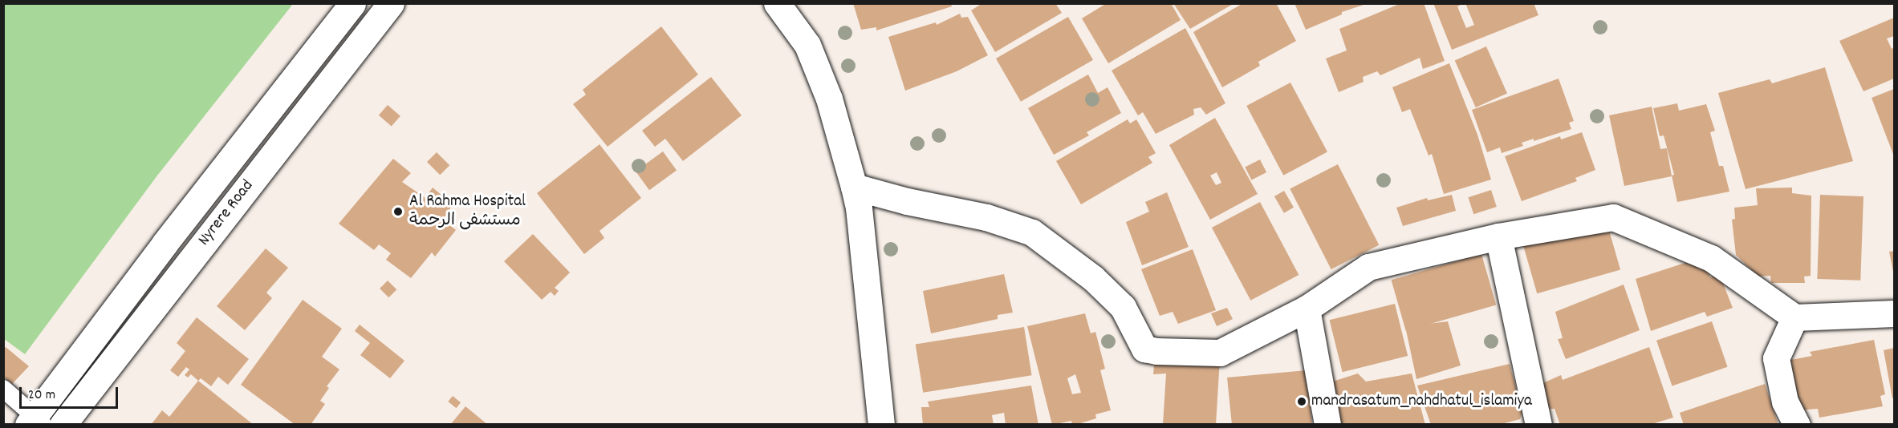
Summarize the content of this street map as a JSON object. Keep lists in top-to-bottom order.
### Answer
{
  "streets": {
    "street": ["Nyrere Road"]
  },
  "places": ["Al Rahma Hospital مستشفى الرحمة", "mandrasatum_nahdhatul_islamiya"],
  "scale_bar": "20 m"
}
